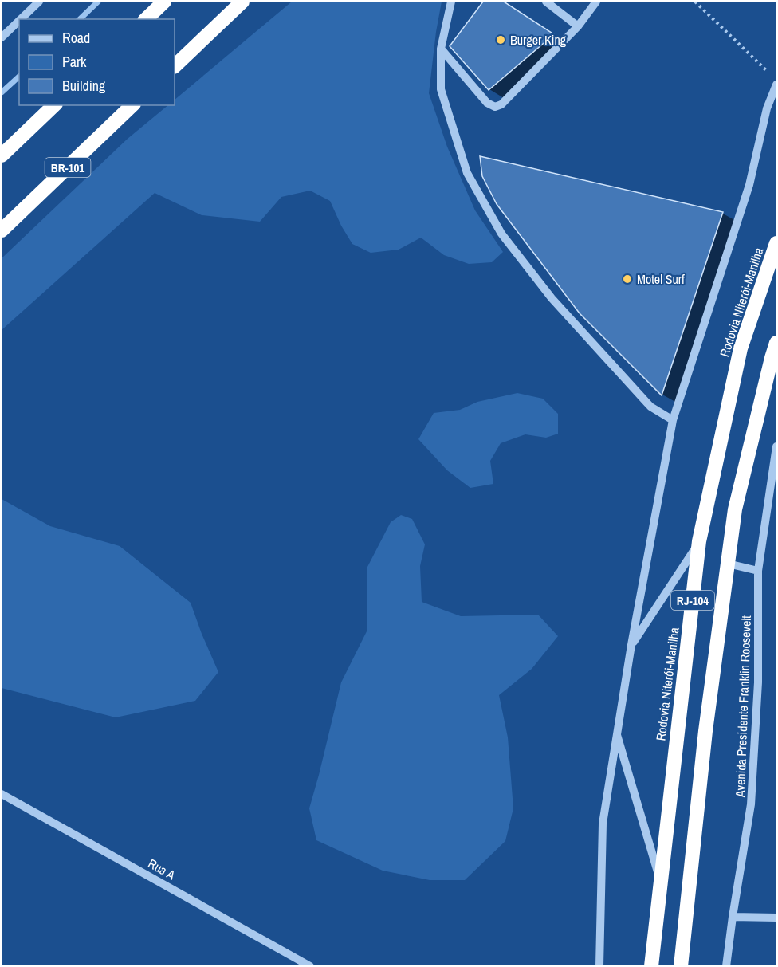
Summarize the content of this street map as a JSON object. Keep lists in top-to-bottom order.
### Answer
{
  "streets": {
    "highway": ["BR-101", "Rodovia Niterói-Manilha", "RJ-104"],
    "street": ["Avenida Presidente Franklin Roosevelt", "Rua A"]
  },
  "places": ["Burger King", "Motel Surf"],
  "legend": ["Road", "Park", "Building"]
}
